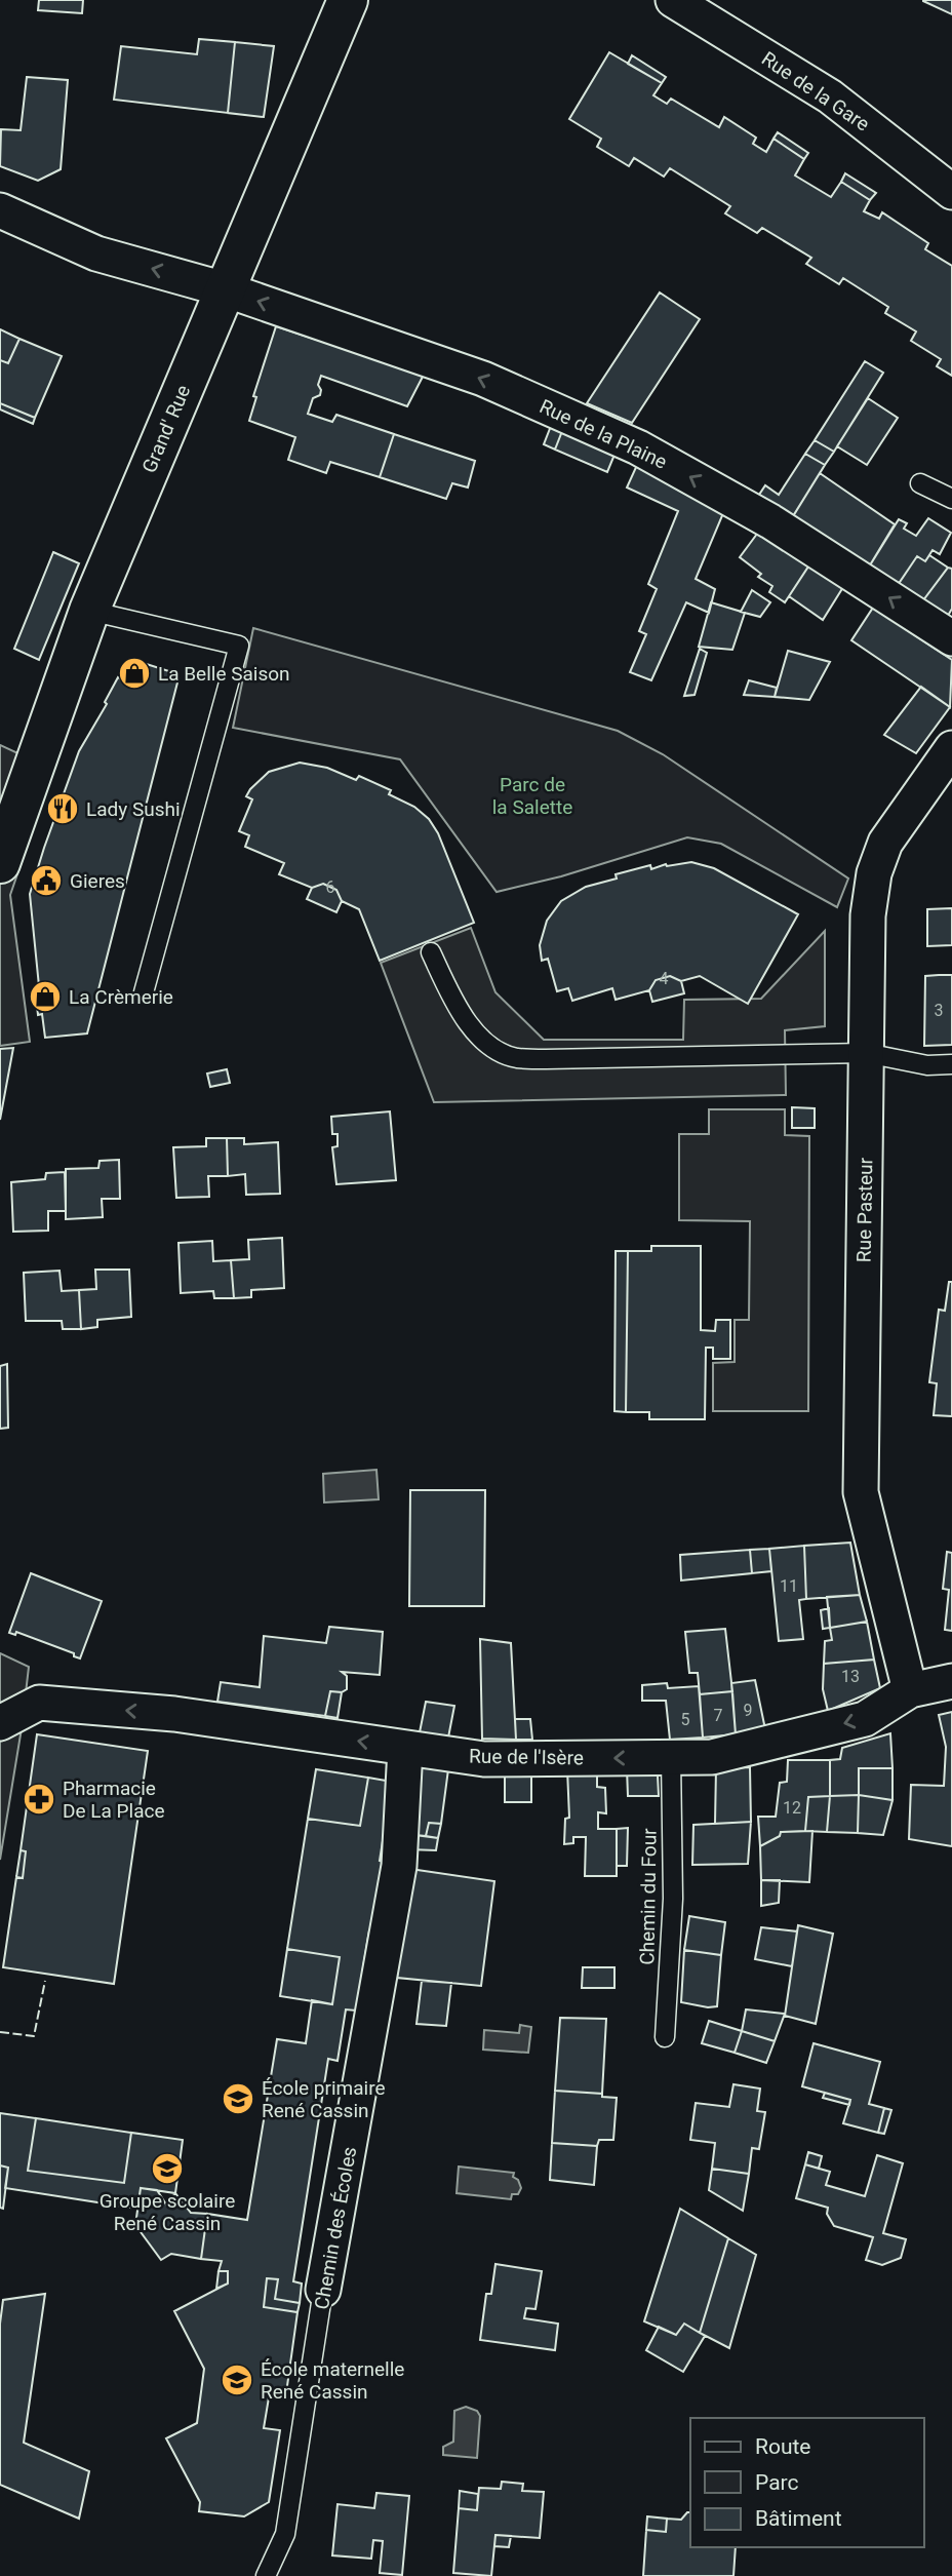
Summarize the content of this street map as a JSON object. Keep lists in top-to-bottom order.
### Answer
{
  "streets": {
    "main road": ["Grand' Rue"],
    "street": [
      "Rue de la Gare",
      "Rue de la Plaine",
      "Rue Pasteur",
      "Rue de l'Isère",
      "Chemin des Écoles"
    ],
    "lane": ["Chemin du Four"]
  },
  "crossings": [
    ["Grand' Rue", "Rue de la Plaine"],
    ["Rue Pasteur", "Rue de l'Isère"],
    ["Rue de l'Isère", "Chemin du Four"],
    ["Rue de l'Isère", "Chemin des Écoles"]
  ],
  "one_way": ["Rue de la Plaine", "Rue de l'Isère"],
  "parks": ["Parc de la Salette"],
  "places": {
    "shop": ["La Belle Saison", "La Crèmerie"],
    "restaurant": ["Lady Sushi"],
    "public building": ["Gieres"],
    "pharmacy": ["Pharmacie De La Place"],
    "school or university": ["École primaire René Cassin", "Groupe scolaire René Cassin", "École maternelle René Cassin"]
  },
  "house_numbers": [
    "6",
    "4",
    "3",
    "11",
    "13",
    "9",
    "7",
    "5",
    "12"
  ],
  "legend": ["Route", "Parc", "Bâtiment"]
}
